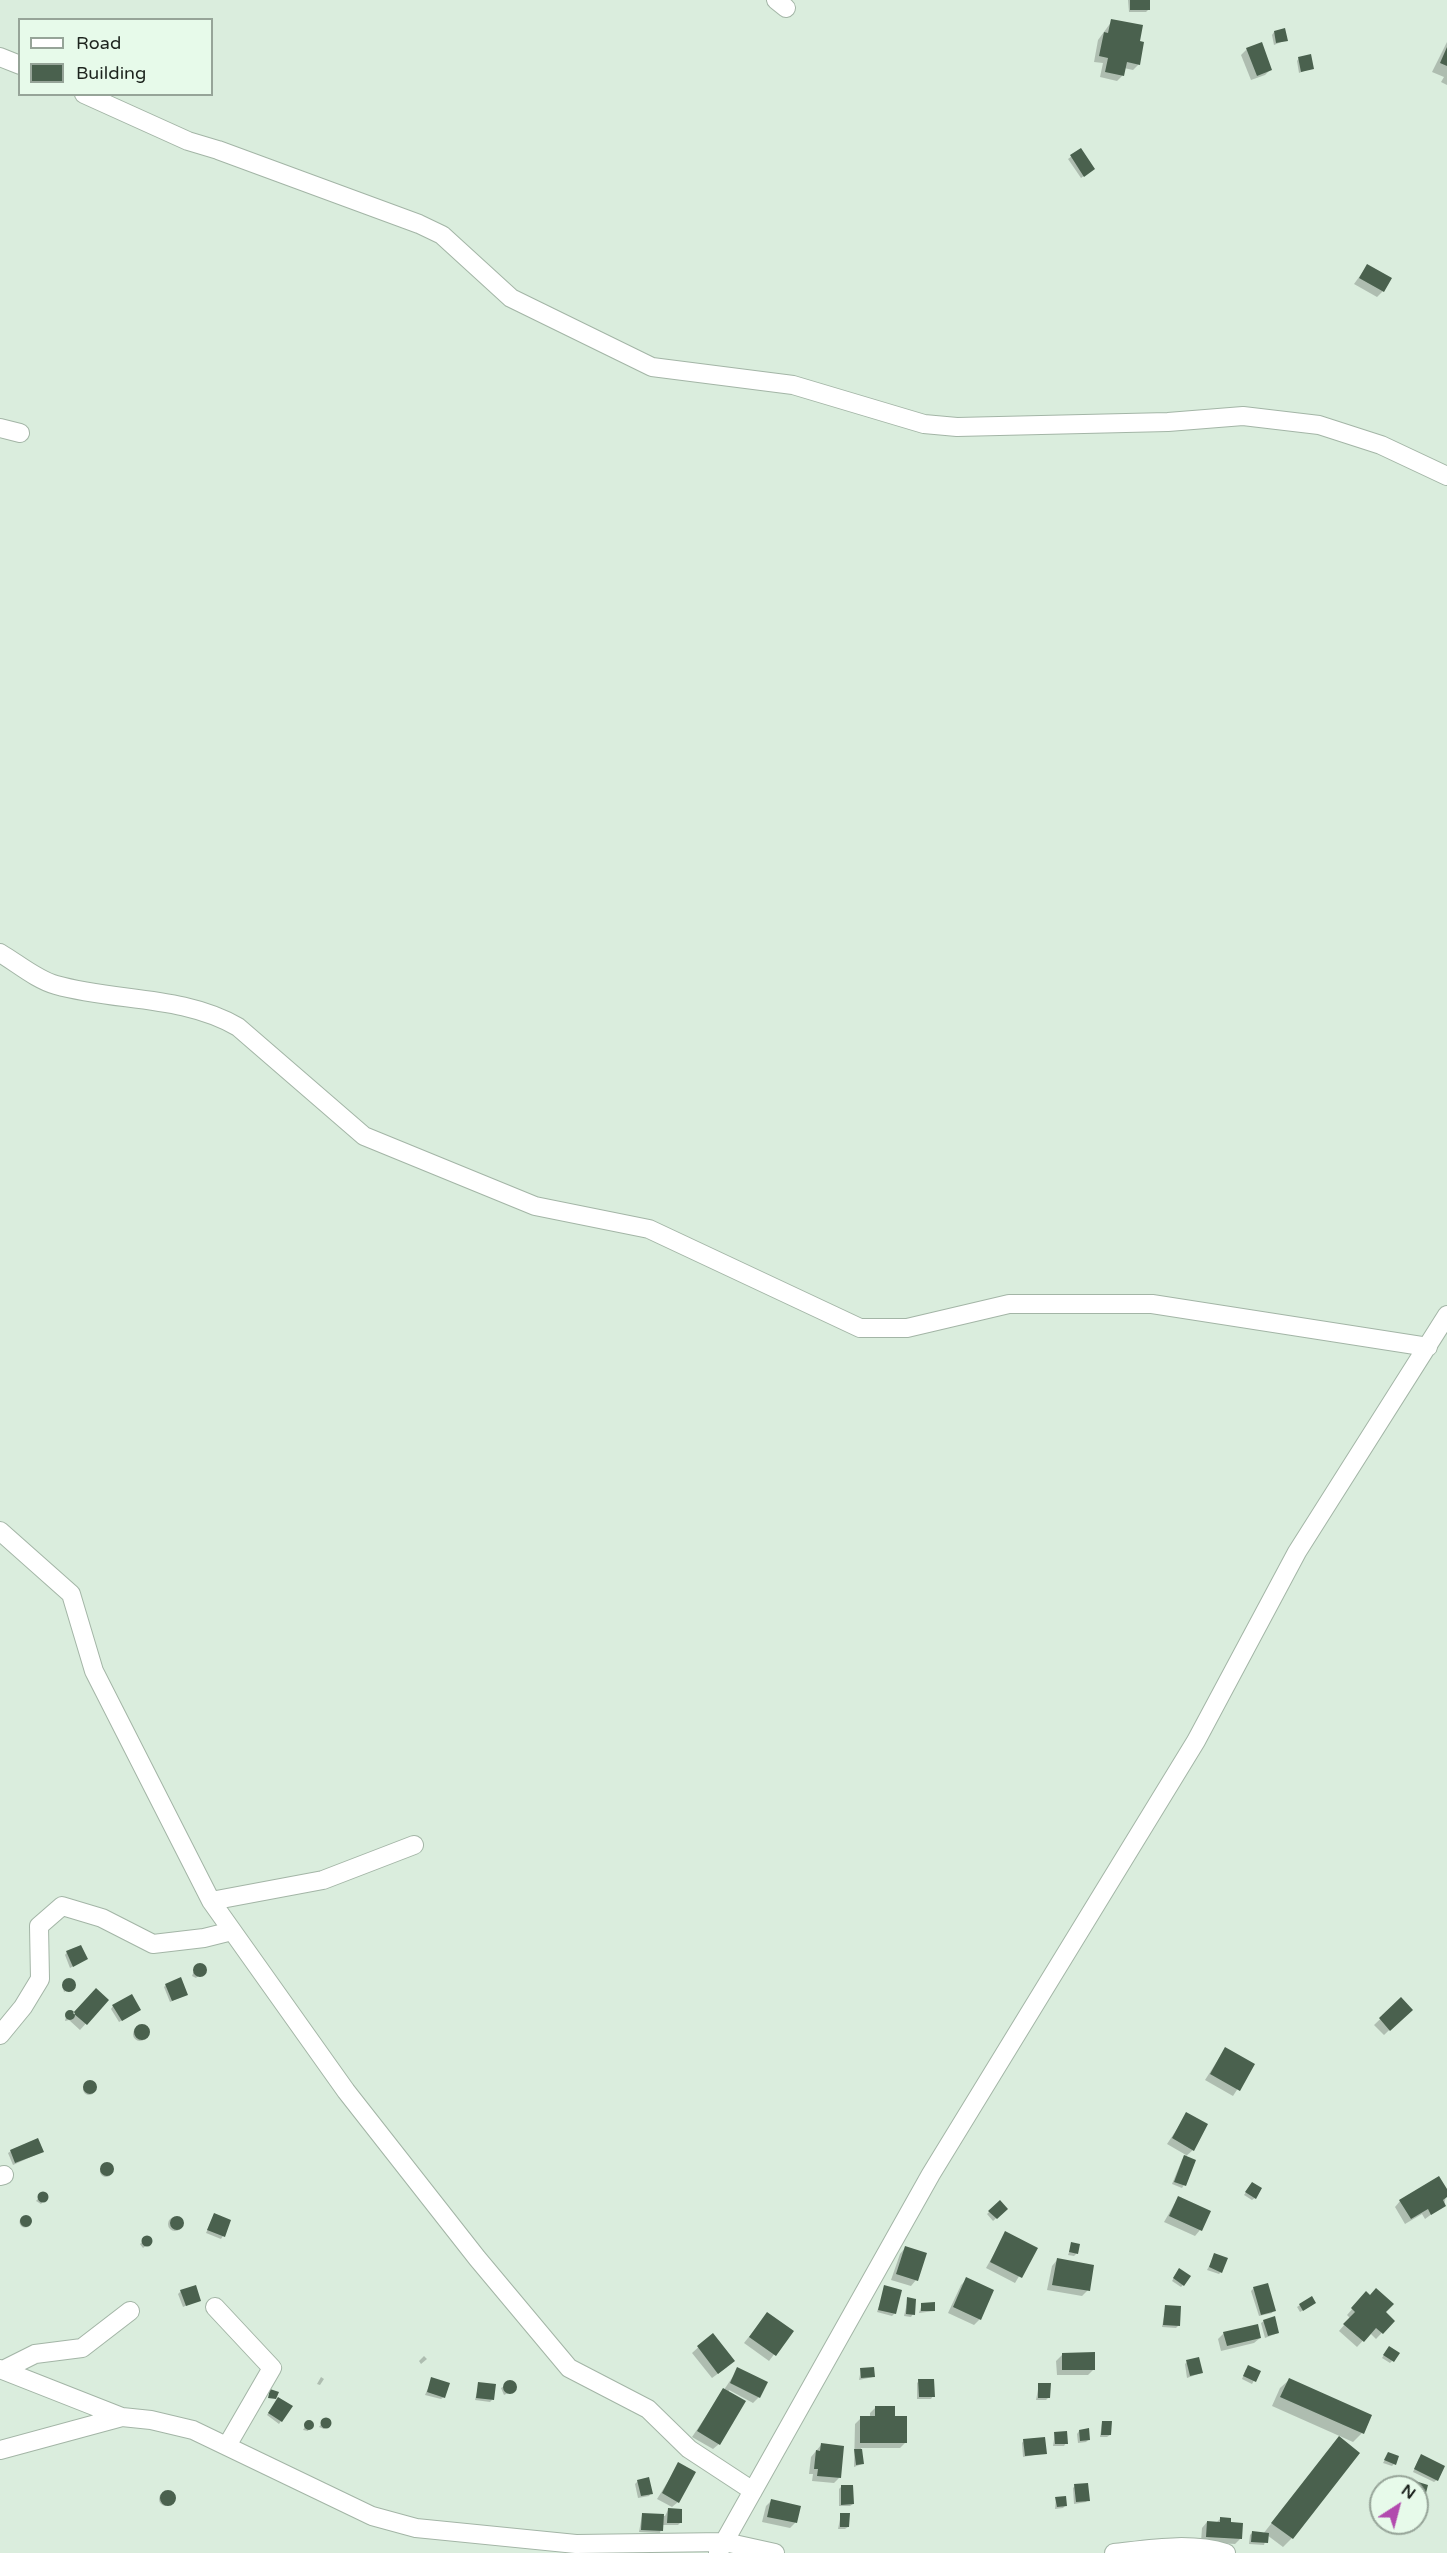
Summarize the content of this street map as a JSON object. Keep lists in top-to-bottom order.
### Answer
{
  "legend": ["Road", "Building"],
  "north": "top right"
}
